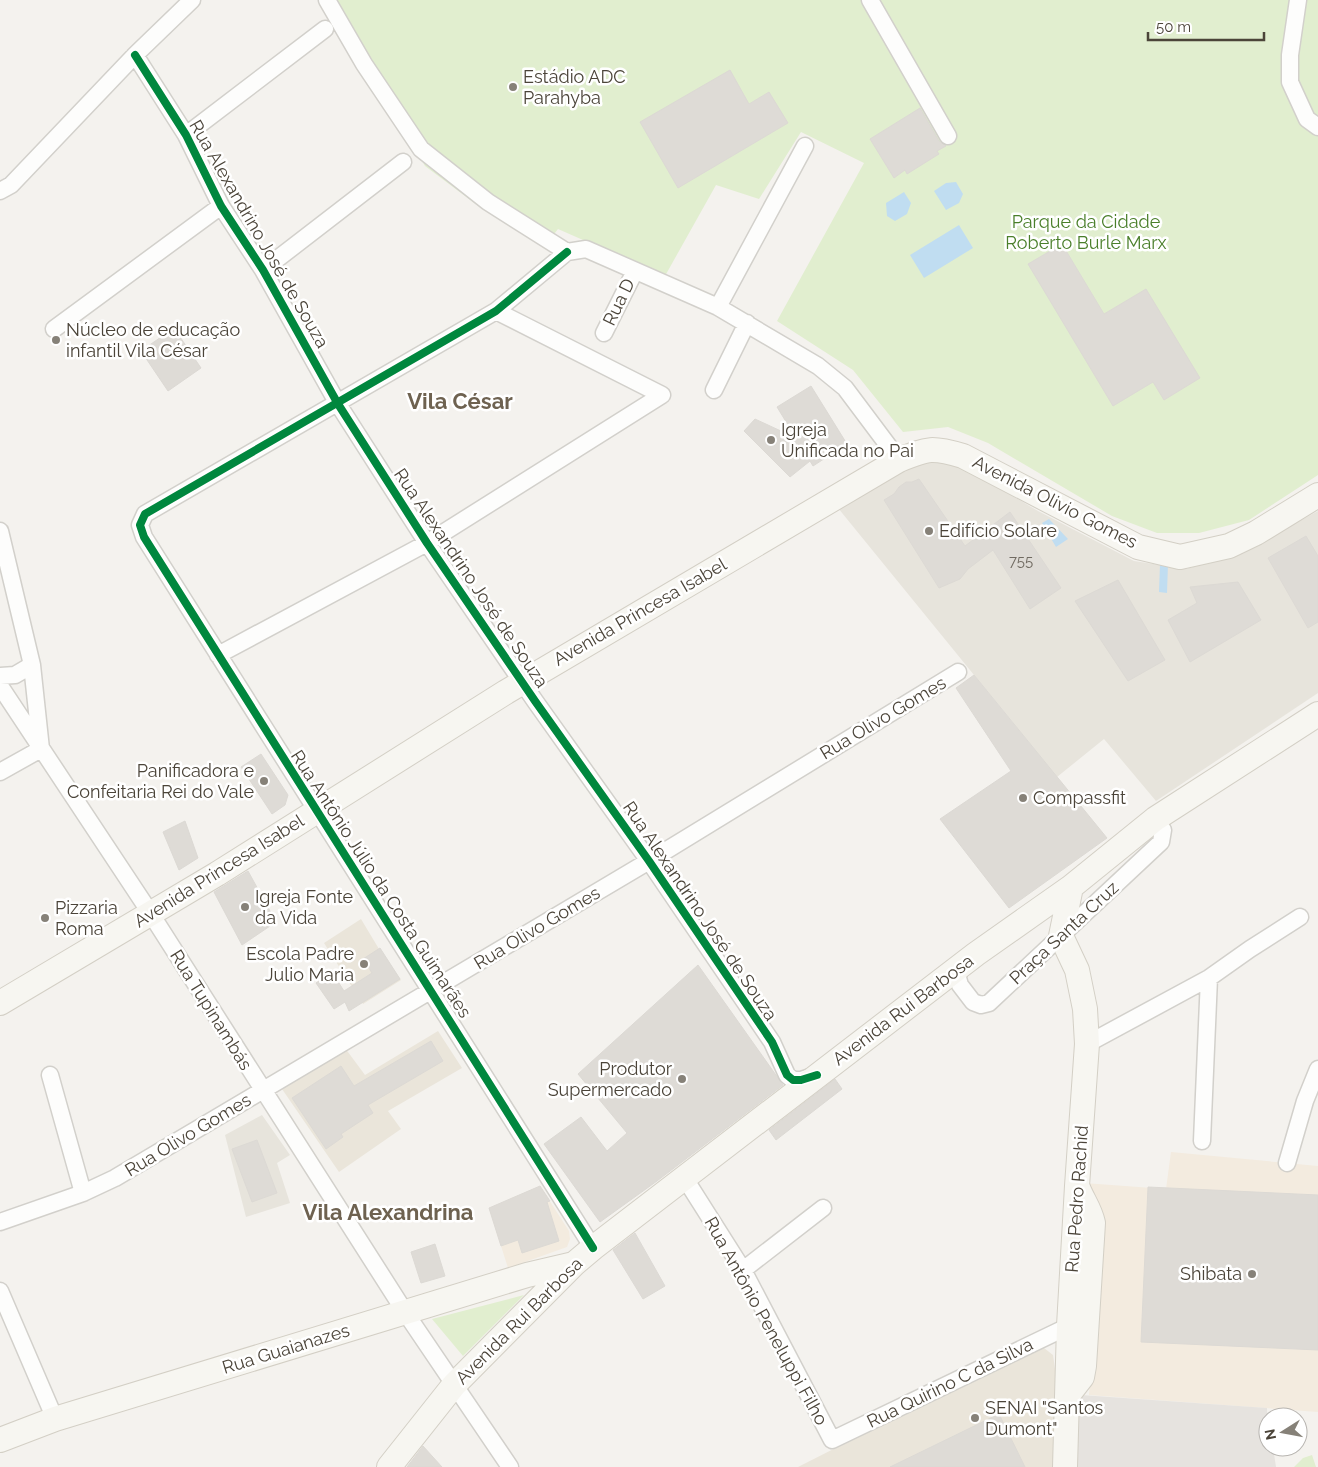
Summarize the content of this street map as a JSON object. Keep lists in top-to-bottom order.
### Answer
{
  "streets": {
    "main road": [
      "Avenida Olivio Gomes",
      "Avenida Princesa Isabel",
      "Avenida Rui Barbosa",
      "Rua Pedro Rachid",
      "Rua Guaianazes"
    ],
    "street": [
      "Rua Alexandrino José de Souza",
      "Rua D",
      "Rua Olivo Gomes",
      "Rua Antônio Júlio da Costa Guimarães",
      "Praça Santa Cruz",
      "Rua Tupinambás",
      "Rua Antônio Peneluppi Filho",
      "Rua Quirino C da Silva"
    ]
  },
  "crossings": [
    ["Rua Alexandrino José de Souza", "Avenida Princesa Isabel"],
    ["Rua Alexandrino José de Souza", "Rua Olivo Gomes"],
    ["Rua Alexandrino José de Souza", "Rua Antônio Júlio da Costa Guimarães"],
    ["Rua Alexandrino José de Souza", "Avenida Rui Barbosa"],
    ["Avenida Olivio Gomes", "Avenida Princesa Isabel"],
    ["Avenida Princesa Isabel", "Rua Antônio Júlio da Costa Guimarães"],
    ["Avenida Princesa Isabel", "Rua Tupinambás"],
    ["Rua Olivo Gomes", "Rua Antônio Júlio da Costa Guimarães"],
    ["Rua Olivo Gomes", "Rua Tupinambás"],
    ["Rua Antônio Júlio da Costa Guimarães", "Avenida Rui Barbosa"],
    ["Praça Santa Cruz", "Avenida Rui Barbosa"],
    ["Praça Santa Cruz", "Rua Pedro Rachid"],
    ["Rua Tupinambás", "Avenida Rui Barbosa"],
    ["Rua Tupinambás", "Rua Guaianazes"],
    ["Avenida Rui Barbosa", "Rua Antônio Peneluppi Filho"],
    ["Avenida Rui Barbosa", "Rua Guaianazes"],
    ["Rua Pedro Rachid", "Rua Quirino C da Silva"],
    ["Rua Antônio Peneluppi Filho", "Rua Quirino C da Silva"]
  ],
  "districts": ["Vila César", "Vila Alexandrina"],
  "parks": ["Parque da Cidade Roberto Burle Marx"],
  "places": [
    "Estádio ADC Parahyba",
    "Núcleo de educação infantil Vila César",
    "Igreja Unificada no Pai",
    "Edifício Solare",
    "Panificadora e Confeitaria Rei do Vale",
    "Compassfit",
    "Igreja Fonte da Vida",
    "Pizzaria Roma",
    "Escola Padre Julio Maria",
    "Produtor Supermercado",
    "Shibata",
    "SENAI \"Santos Dumont\""
  ],
  "house_numbers": ["755"],
  "scale_bar": "50 m",
  "north": "left"
}
